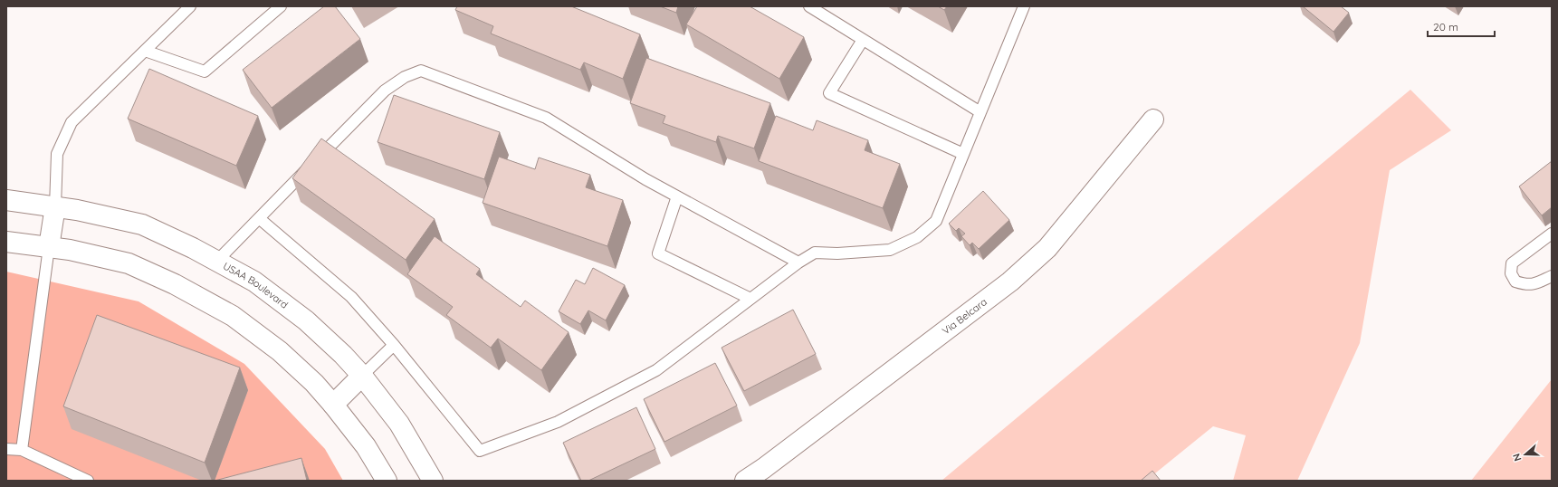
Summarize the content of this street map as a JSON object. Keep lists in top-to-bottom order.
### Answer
{
  "streets": {
    "street": ["USAA Boulevard", "Via Belcara"]
  },
  "scale_bar": "20 m",
  "north": "left"
}
